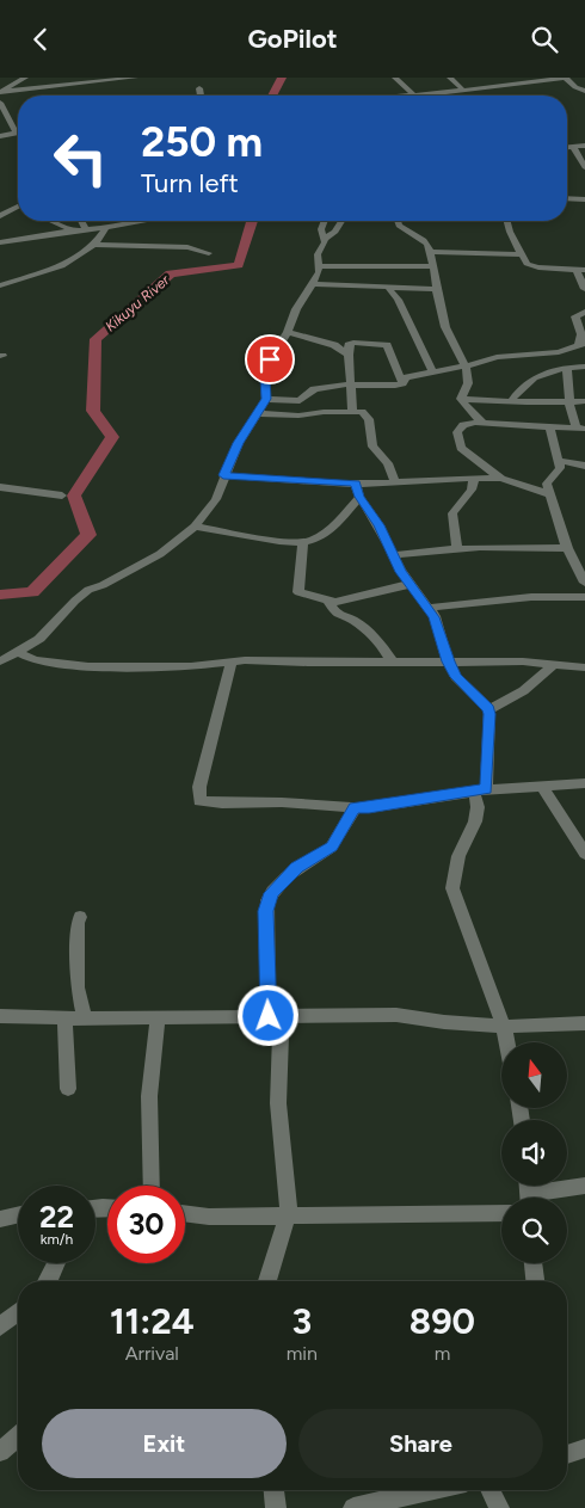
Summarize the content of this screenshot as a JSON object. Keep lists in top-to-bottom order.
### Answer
{
  "water": ["Kikuyu River"],
  "north": "top",
  "page": {
    "header": "GoPilot",
    "turn": ["250 m", "Turn left"],
    "speed": "22 km/h",
    "limit": "30",
    "eta": [
      "11:24",
      "Arrival",
      "3",
      "min",
      "890",
      "m"
    ],
    "buttons": ["Exit", "Share"]
  }
}
